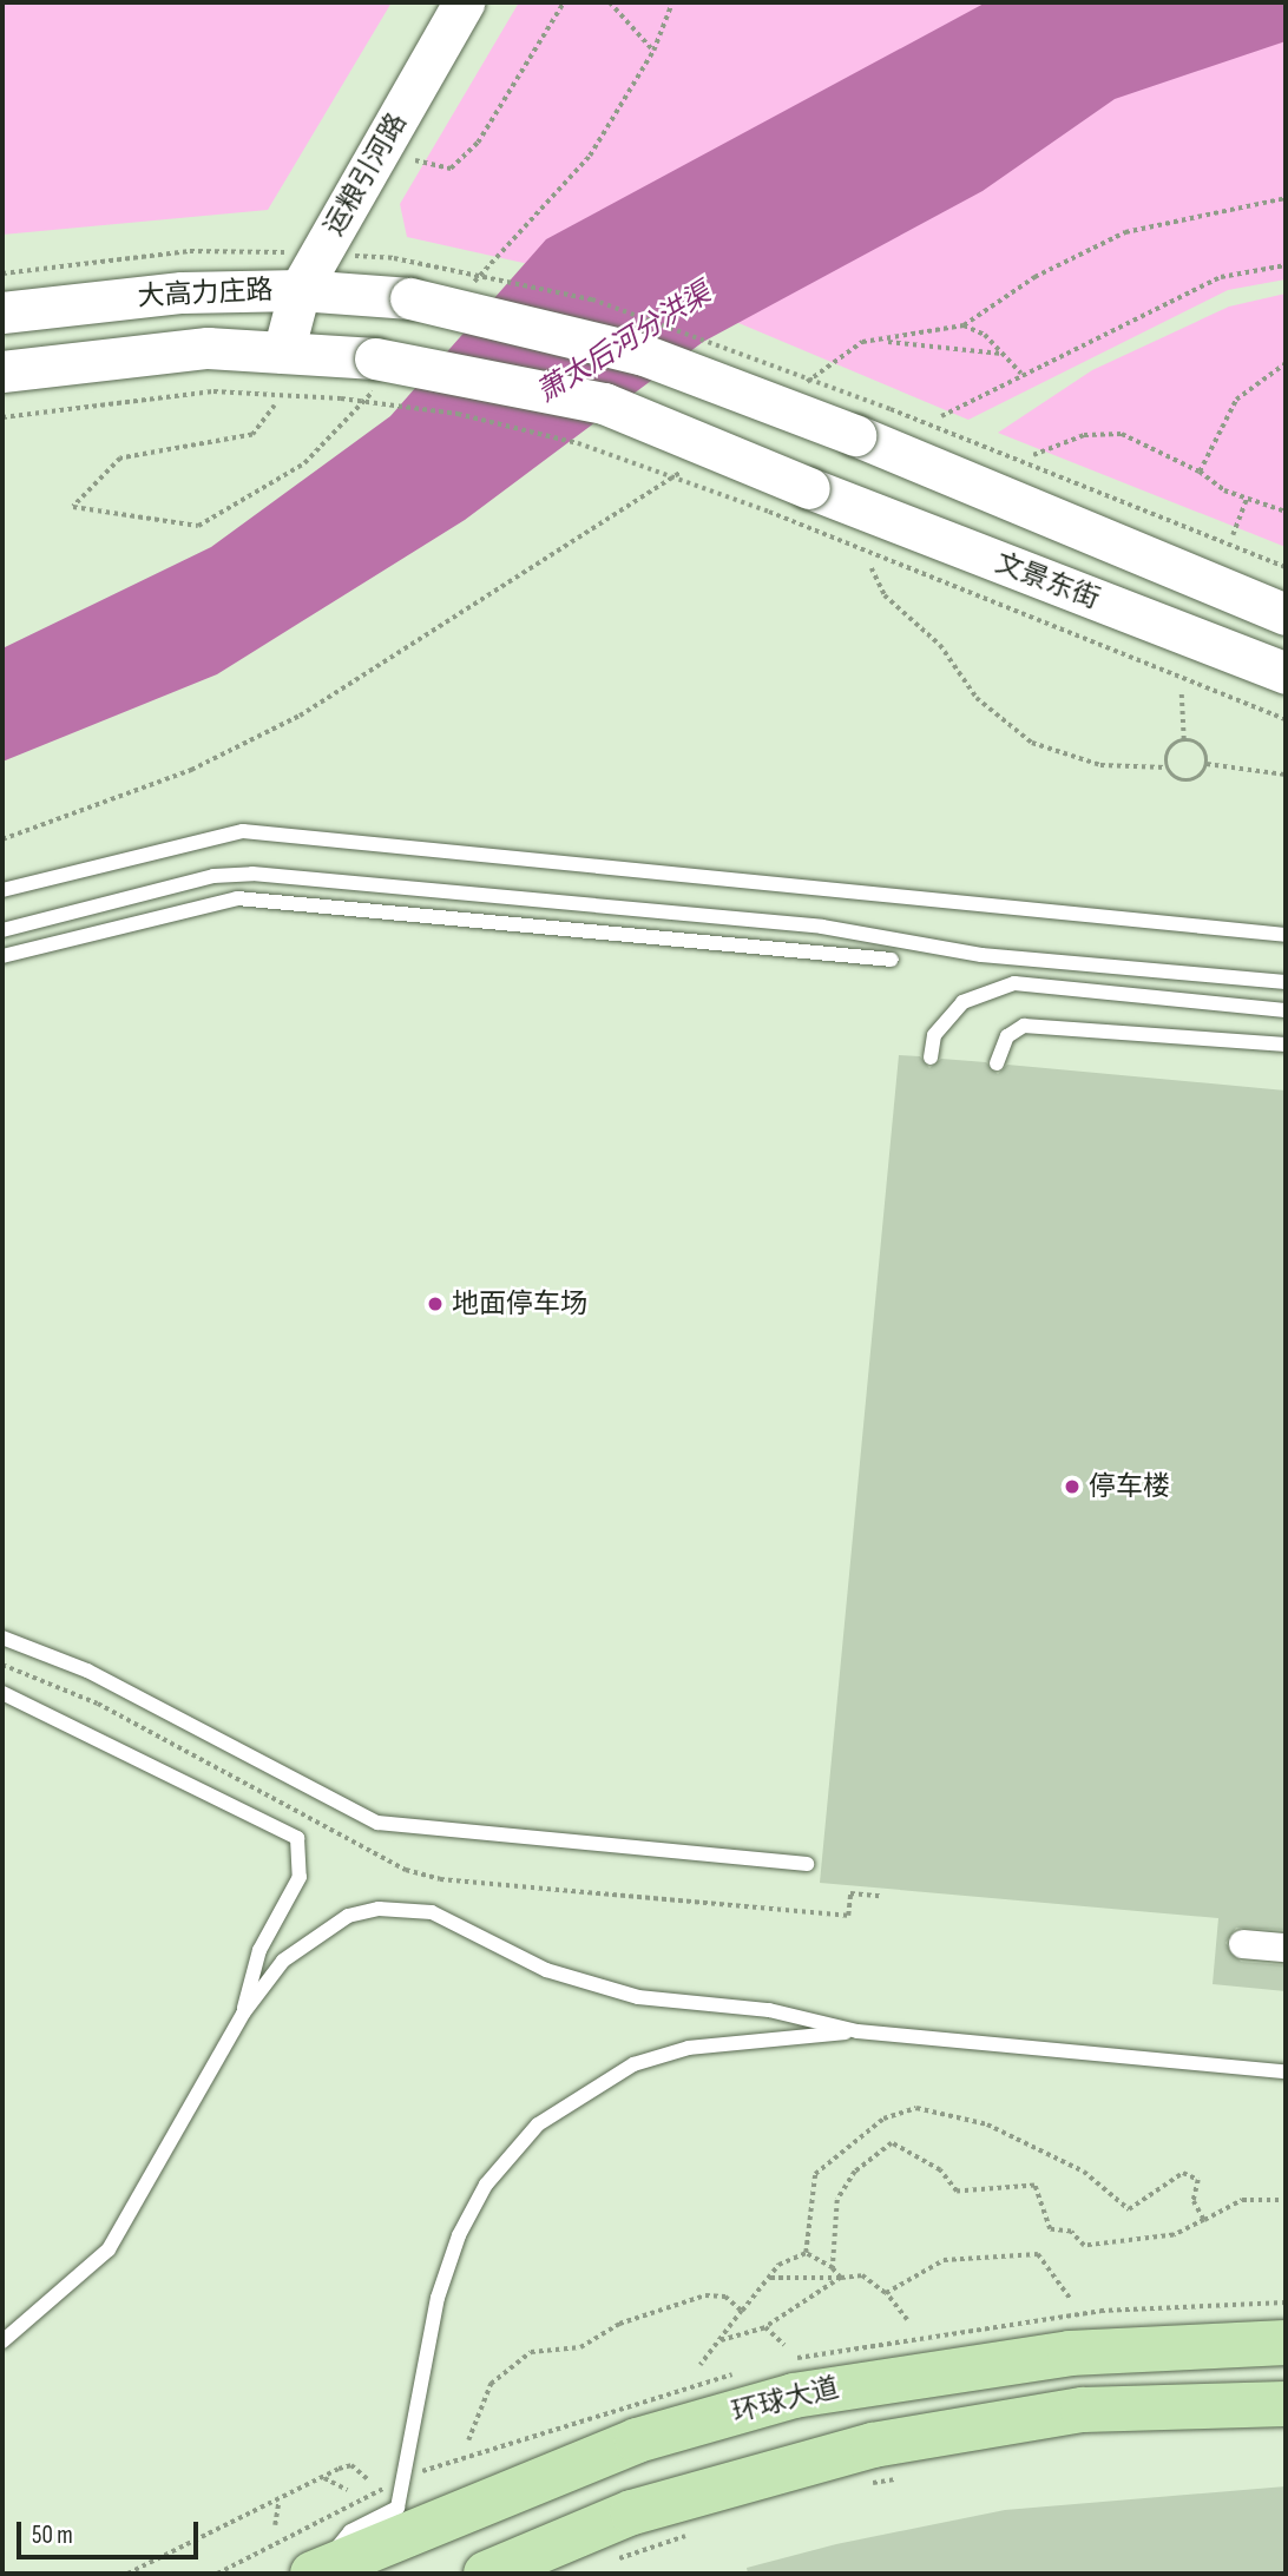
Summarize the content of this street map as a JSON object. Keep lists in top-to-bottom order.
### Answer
{
  "streets": {
    "main road": [
      "运粮引河路",
      "大高力庄路",
      "文景东街",
      "环球大道"
    ]
  },
  "crossings": [
    ["运粮引河路", "大高力庄路"],
    ["大高力庄路", "文景东街"]
  ],
  "water": ["萧太后河分洪渠"],
  "places": ["地面停车场", "停车楼"],
  "scale_bar": "50 m"
}
